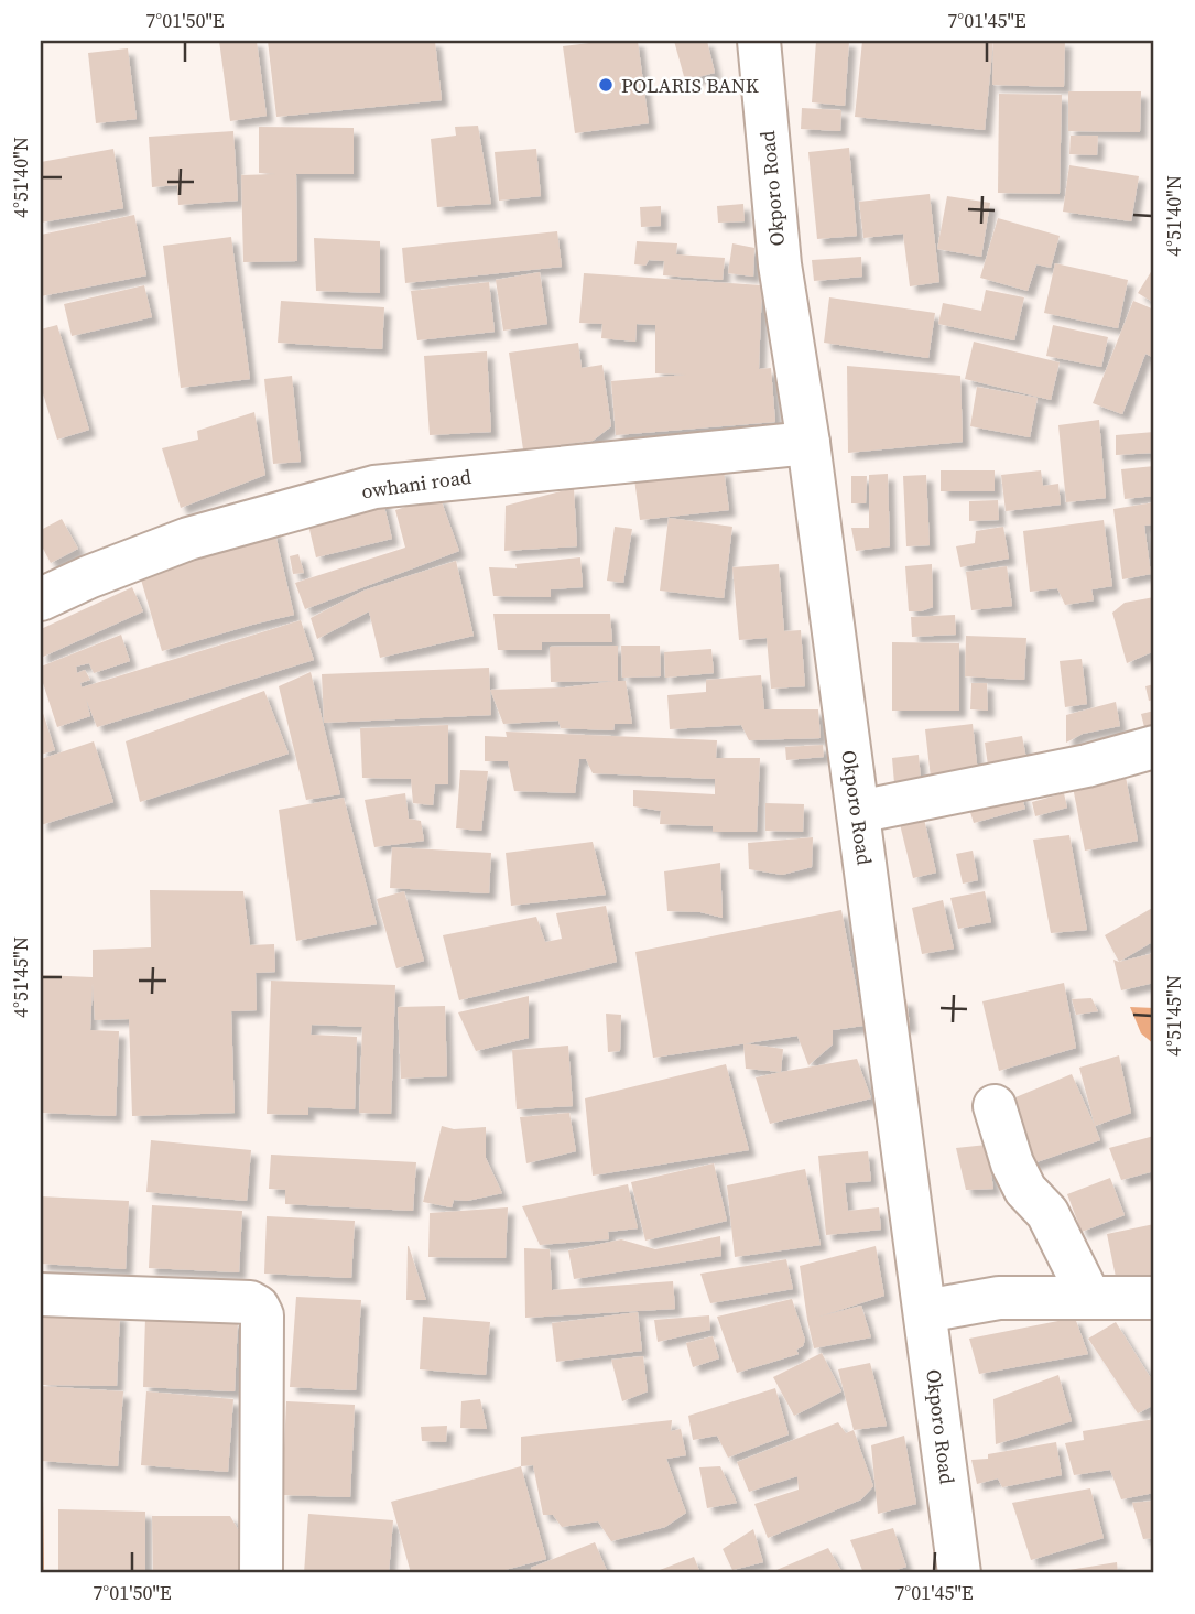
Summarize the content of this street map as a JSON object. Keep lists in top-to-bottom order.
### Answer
{
  "streets": {
    "street": ["Okporo Road", "owhani road"]
  },
  "crossings": [
    ["Okporo Road", "owhani road"]
  ],
  "places": ["POLARIS BANK"],
  "coordinates": [
    "7°01'50\"E",
    "7°01'45\"E",
    "4°51'40\"N",
    "4°51'45\"N"
  ]
}
